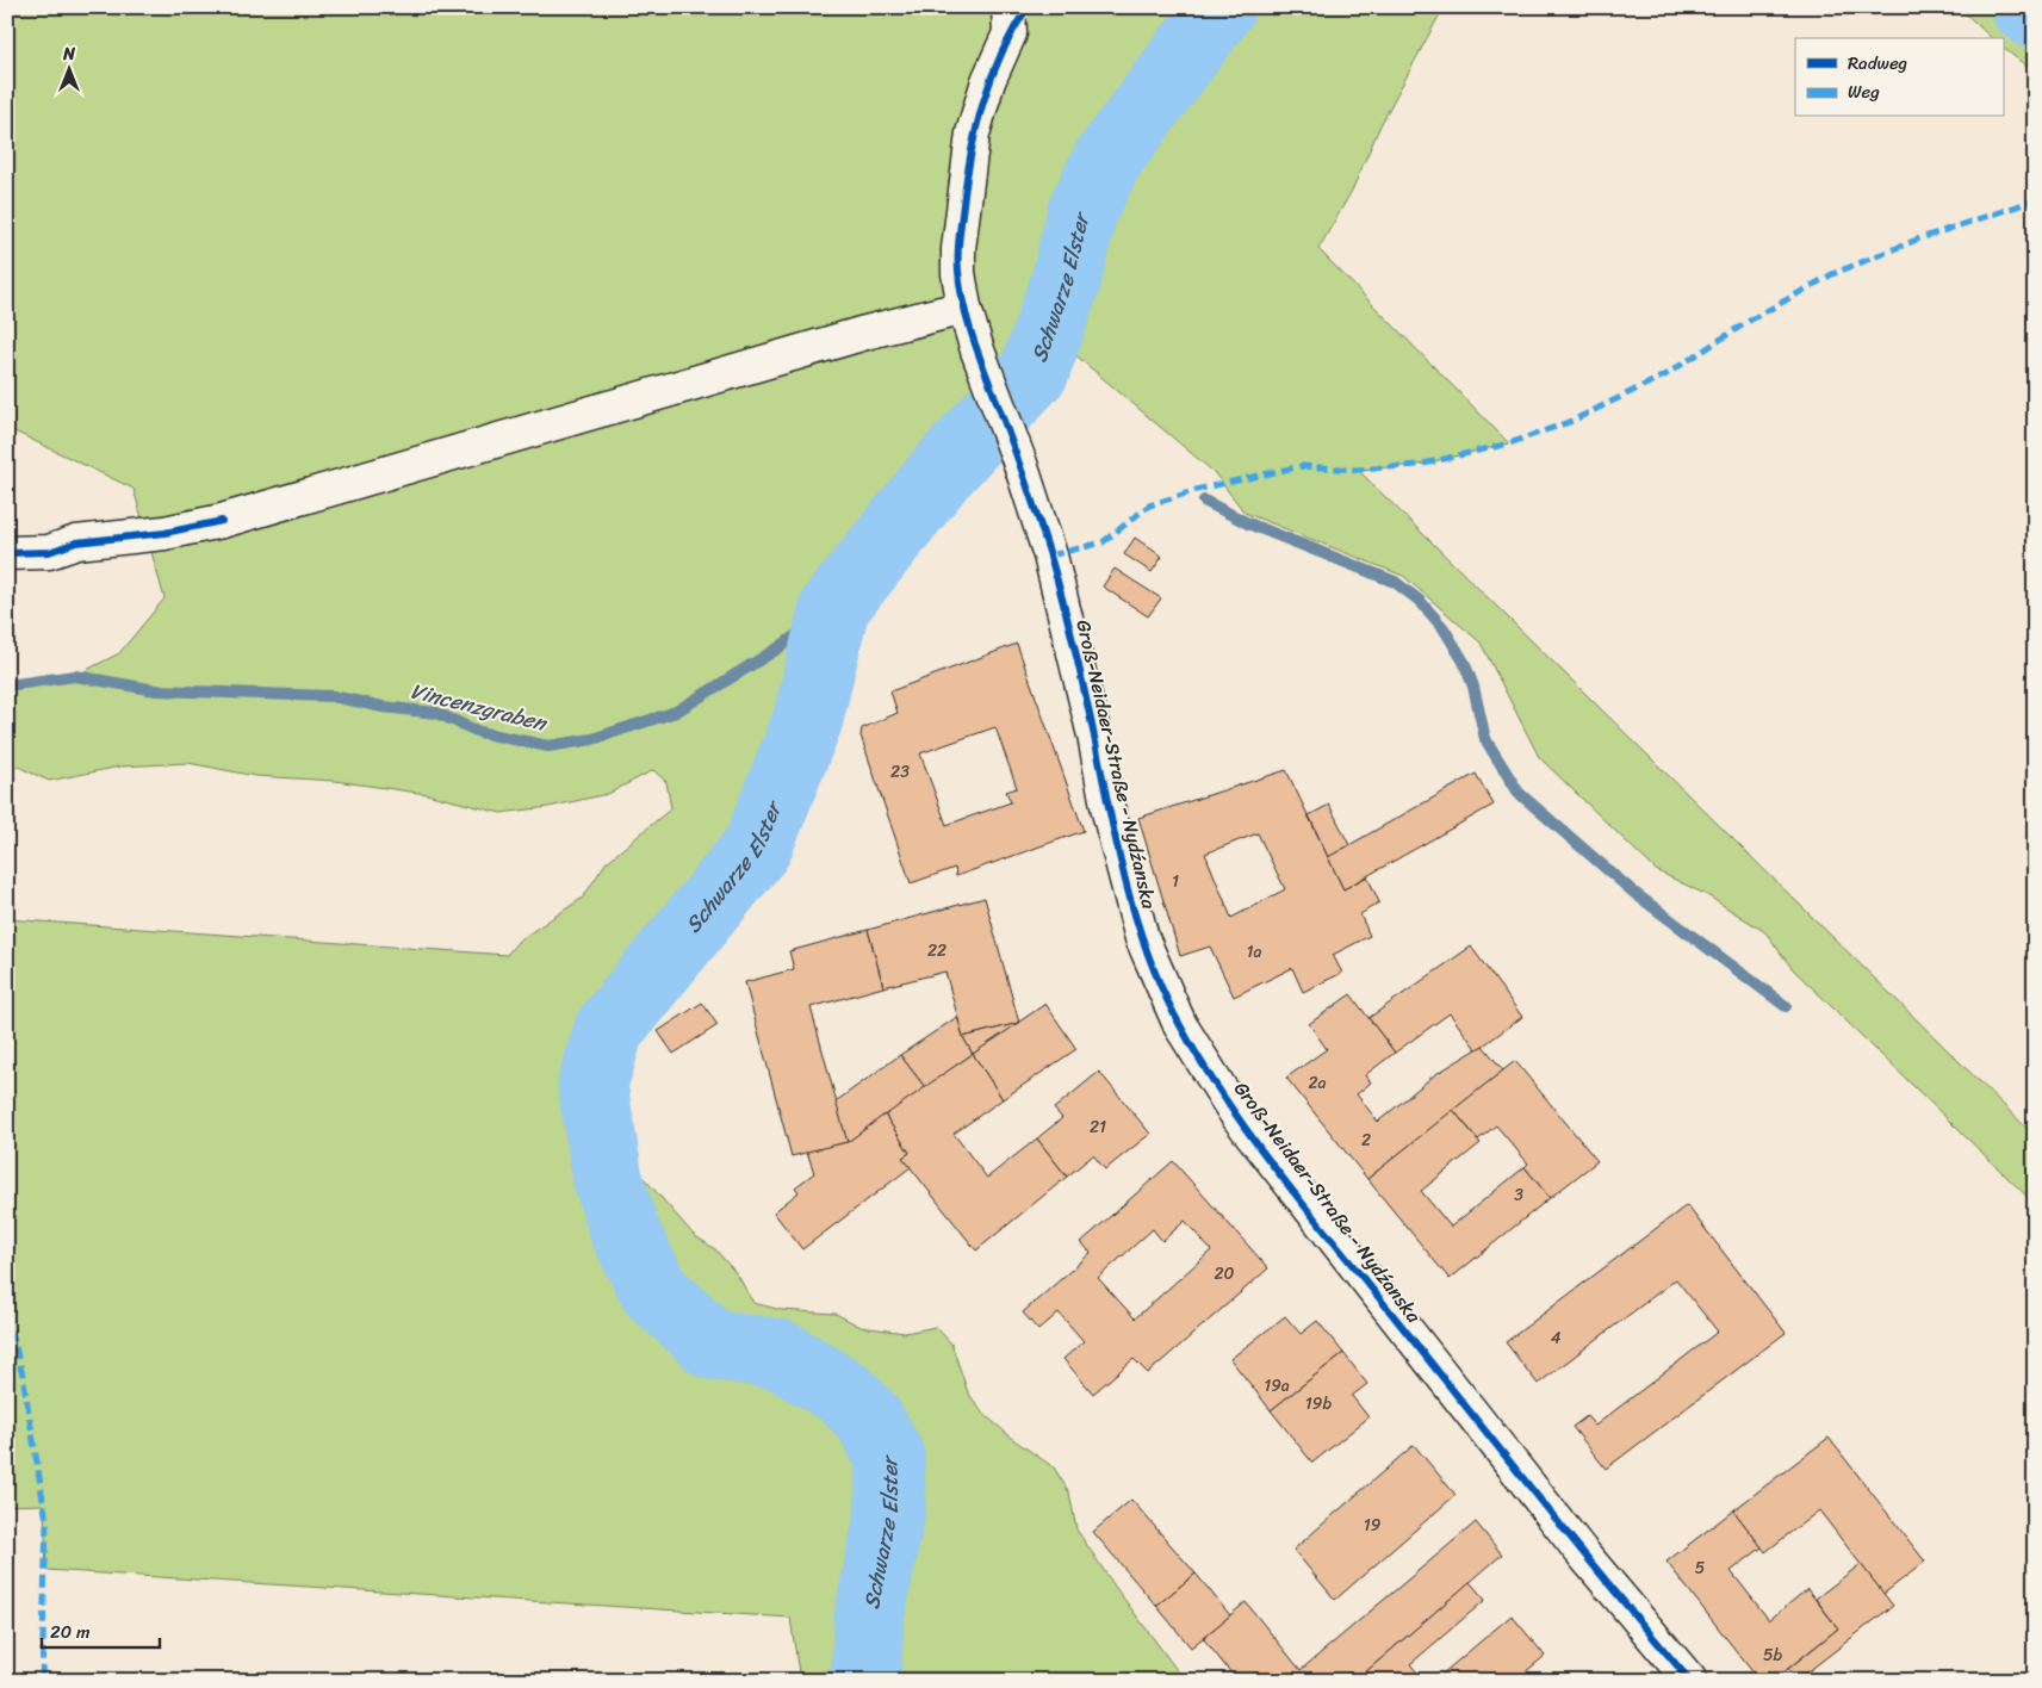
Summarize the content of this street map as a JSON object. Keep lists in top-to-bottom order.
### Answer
{
  "streets": {
    "street": ["Groß-Neidaer-Straße - Nydźanska"]
  },
  "water": ["Schwarze Elster", "Vincenzgraben"],
  "house_numbers": [
    "23",
    "1",
    "22",
    "1a",
    "2a",
    "21",
    "2",
    "3",
    "20",
    "4",
    "19a",
    "19b",
    "19",
    "5",
    "5b"
  ],
  "legend": ["Radweg", "Weg"],
  "scale_bar": "20 m",
  "north": "top"
}
